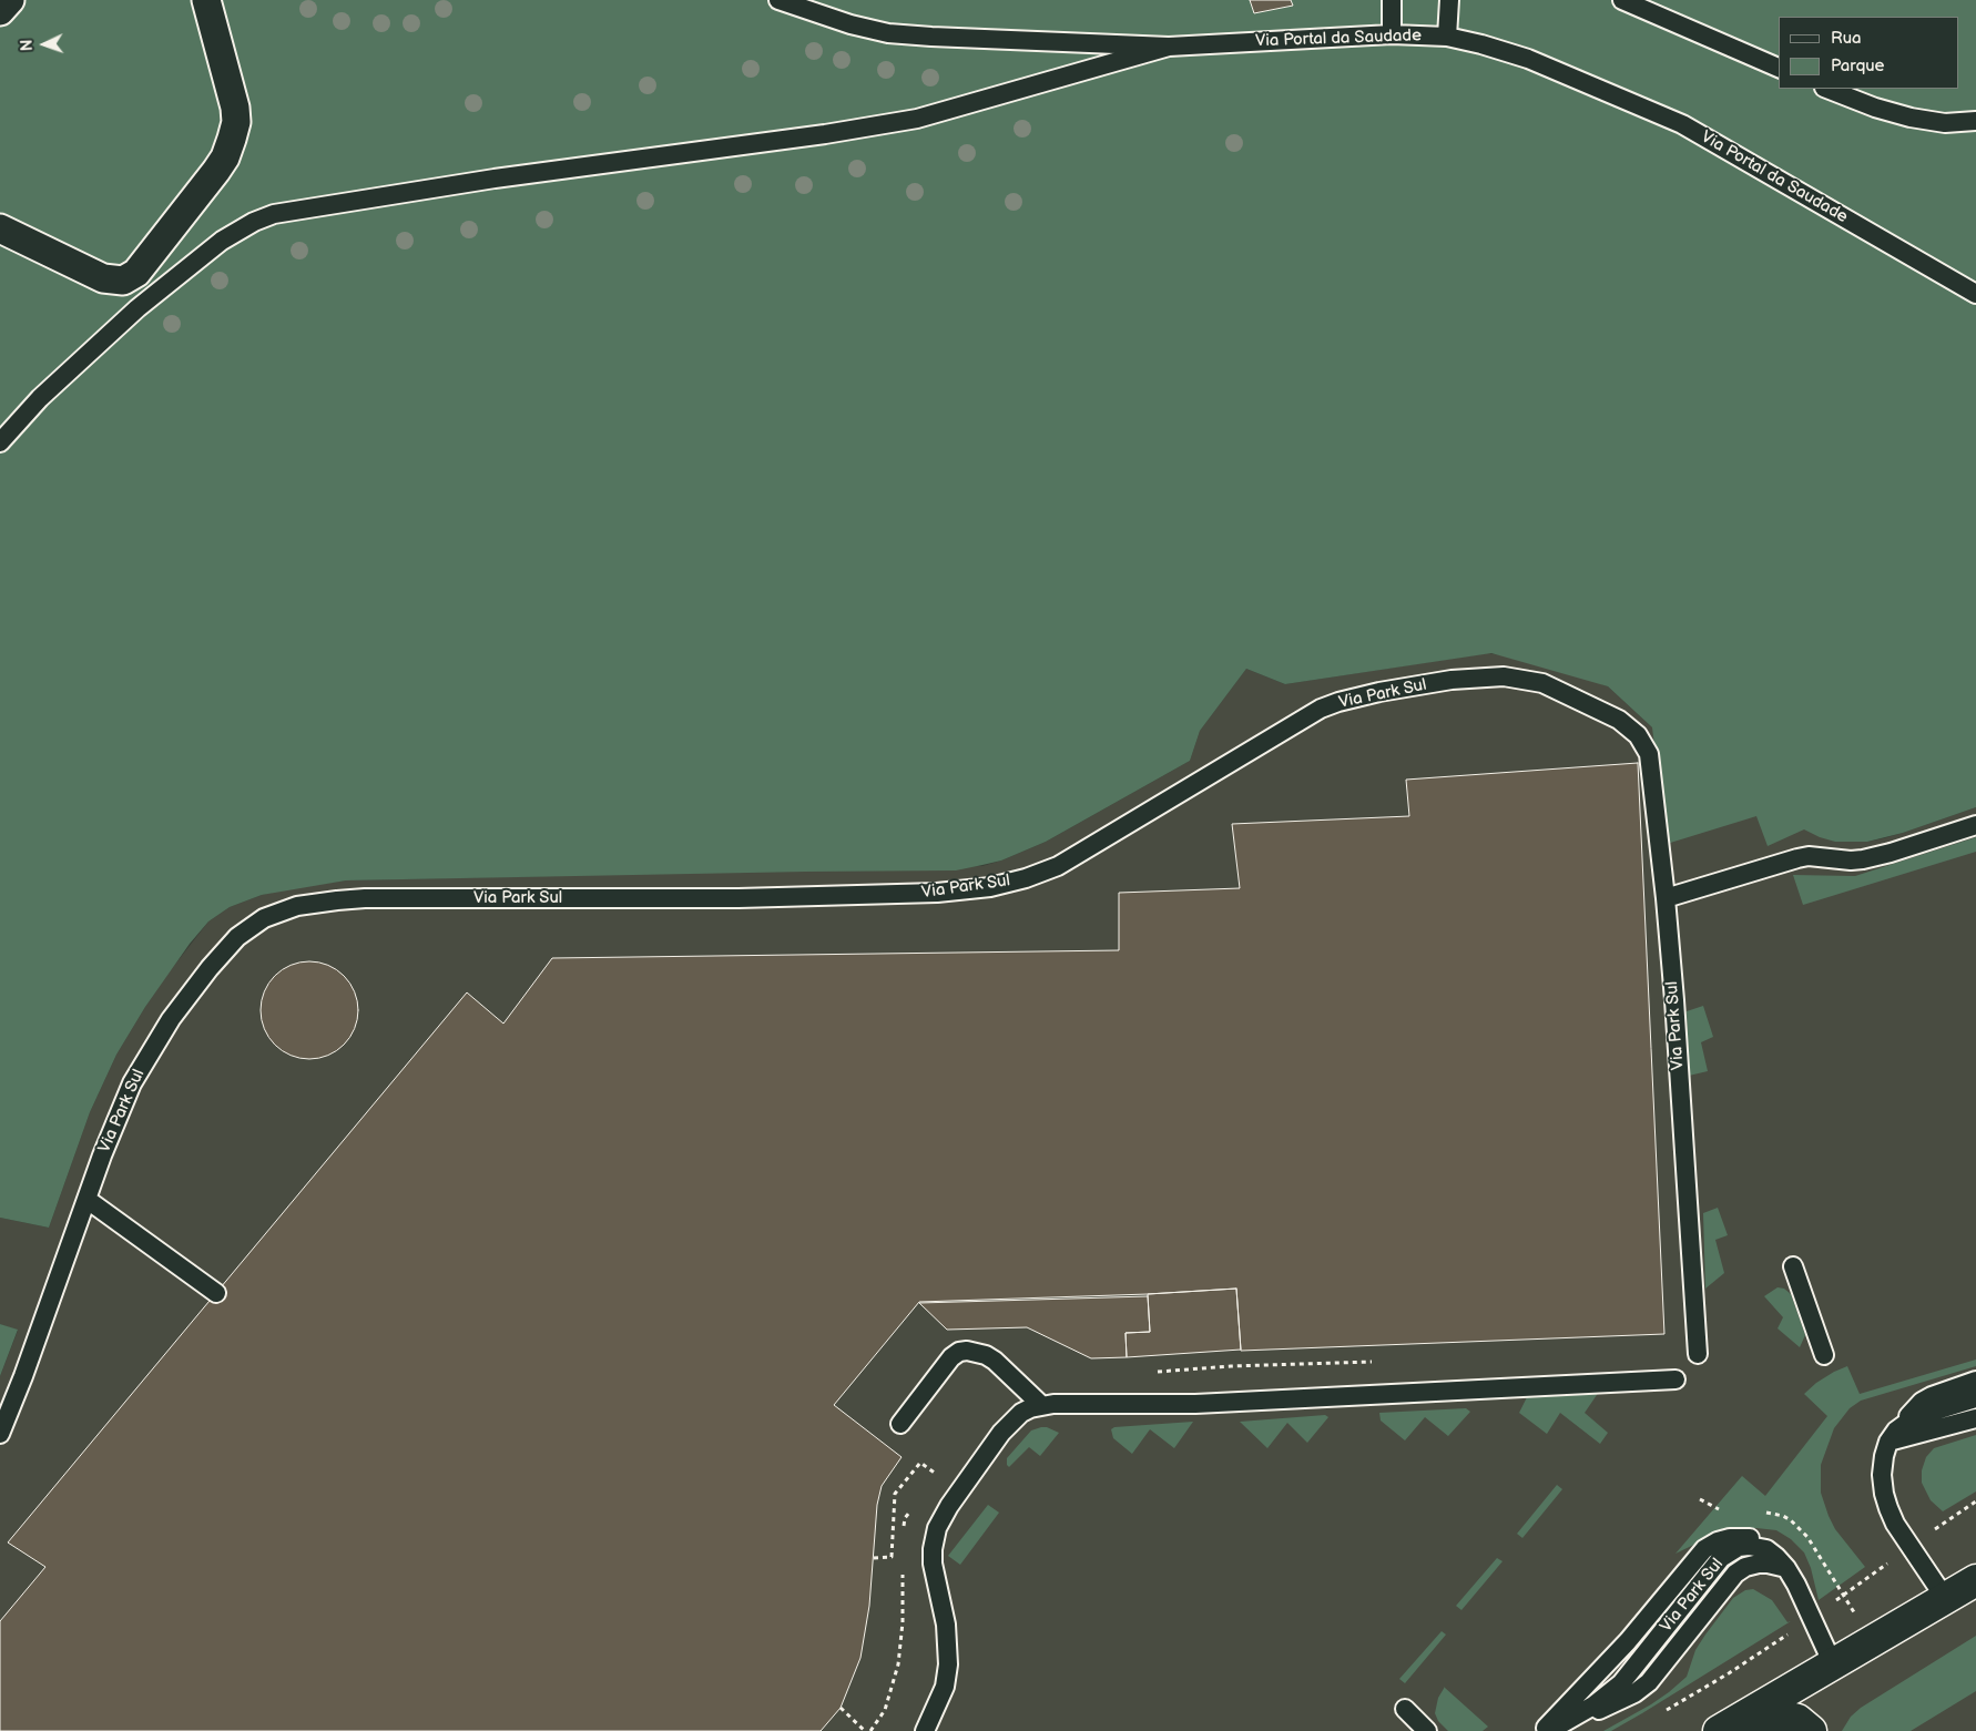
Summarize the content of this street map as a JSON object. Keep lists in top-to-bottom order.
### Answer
{
  "streets": {
    "lane": ["Via Portal da Saudade", "Via Park Sul"]
  },
  "legend": ["Rua", "Parque"],
  "north": "left"
}
